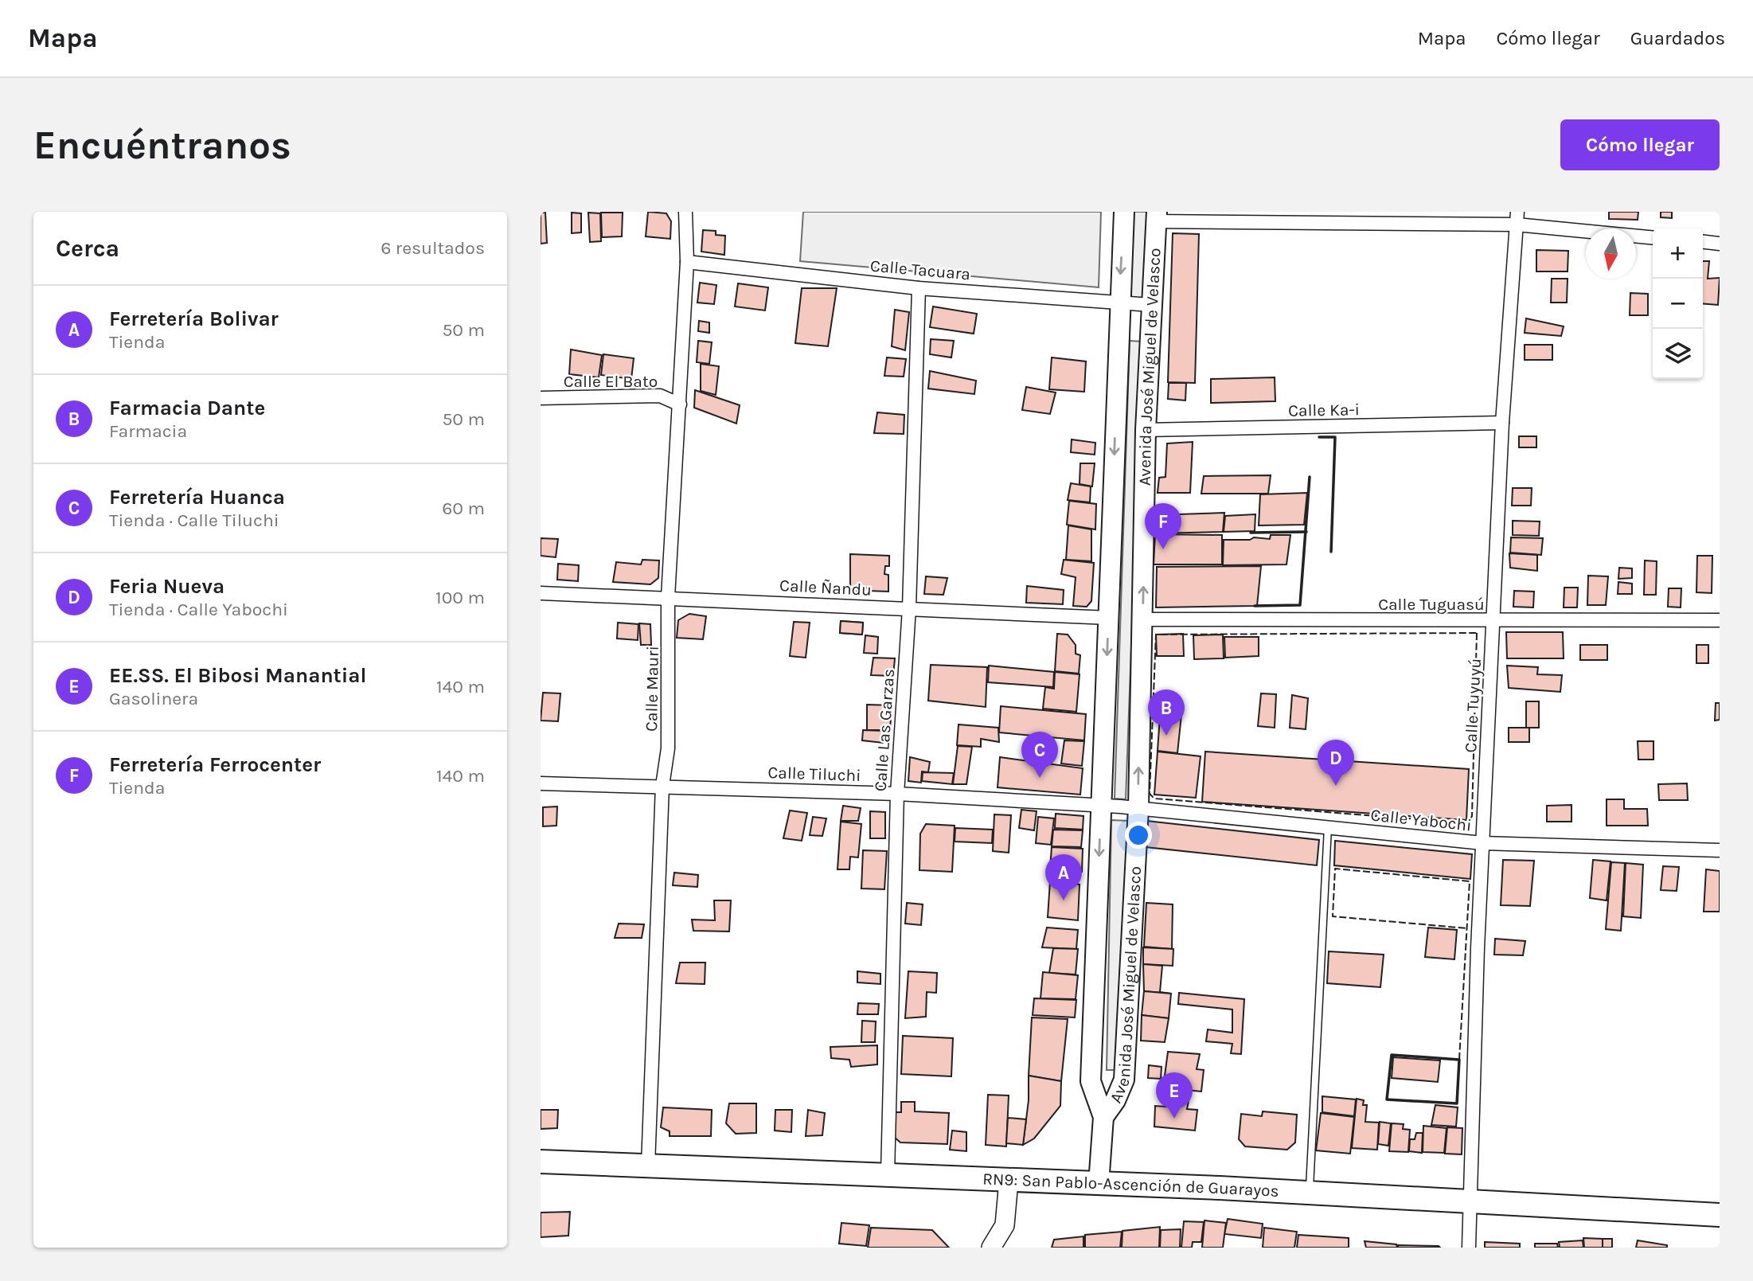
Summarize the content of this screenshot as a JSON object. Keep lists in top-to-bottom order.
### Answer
{
  "streets": {
    "highway": ["RN9: San Pablo-Ascención de Guarayos"],
    "main road": ["Avenida José Miguel de Velasco"],
    "street": [
      "Calle Tacuara",
      "Calle El Bato",
      "Calle Ka-i",
      "Calle Ñandu",
      "Calle Tuguasú",
      "Calle Mauri",
      "Calle Tuyuyú",
      "Calle Las Garzas",
      "Calle Tiluchi",
      "Calle Yabochi"
    ]
  },
  "crossings": [
    ["Calle Tacuara", "Avenida José Miguel de Velasco"],
    ["Calle Tacuara", "Calle Mauri"],
    ["Calle Tacuara", "Calle Las Garzas"],
    ["Avenida José Miguel de Velasco", "Calle Ka-i"],
    ["Avenida José Miguel de Velasco", "Calle Ñandu"],
    ["Avenida José Miguel de Velasco", "Calle Tuguasú"],
    ["Avenida José Miguel de Velasco", "Calle Tiluchi"],
    ["Avenida José Miguel de Velasco", "Calle Yabochi"],
    ["Avenida José Miguel de Velasco", "RN9: San Pablo-Ascención de Guarayos"],
    ["Calle El Bato", "Calle Mauri"],
    ["Calle Ka-i", "Calle Tuyuyú"],
    ["Calle Ñandu", "Calle Mauri"],
    ["Calle Ñandu", "Calle Las Garzas"],
    ["Calle Tuguasú", "Calle Tuyuyú"],
    ["Calle Mauri", "Calle Tiluchi"],
    ["Calle Mauri", "RN9: San Pablo-Ascención de Guarayos"],
    ["Calle Tuyuyú", "Calle Yabochi"],
    ["Calle Tuyuyú", "RN9: San Pablo-Ascención de Guarayos"],
    ["Calle Las Garzas", "Calle Tiluchi"],
    ["Calle Las Garzas", "RN9: San Pablo-Ascención de Guarayos"],
    ["Calle Tiluchi", "Calle Yabochi"]
  ],
  "north": "bottom",
  "page": {
    "header": "Mapa",
    "nav": ["Mapa", "Cómo llegar", "Guardados"],
    "buttons": "Cómo llegar",
    "title": "Encuéntranos",
    "heading": ["Cerca", "6 resultados"],
    "map_buttons": ["+", "−"],
    "list": [
      {
        "mark": "A",
        "name": "Ferretería Bolivar",
        "note": "Tienda",
        "value": "50 m"
      },
      {
        "mark": "B",
        "name": "Farmacia Dante",
        "note": "Farmacia",
        "value": "50 m"
      },
      {
        "mark": "C",
        "name": "Ferretería Huanca",
        "note": "Tienda · Calle Tiluchi",
        "value": "60 m"
      },
      {
        "mark": "D",
        "name": "Feria Nueva",
        "note": "Tienda · Calle Yabochi",
        "value": "100 m"
      },
      {
        "mark": "E",
        "name": "EE.SS. El Bibosi Manantial",
        "note": "Gasolinera",
        "value": "140 m"
      },
      {
        "mark": "F",
        "name": "Ferretería Ferrocenter",
        "note": "Tienda",
        "value": "140 m"
      }
    ],
    "pins": [
      "F",
      "B",
      "C",
      "D",
      "A",
      "E"
    ]
  }
}
